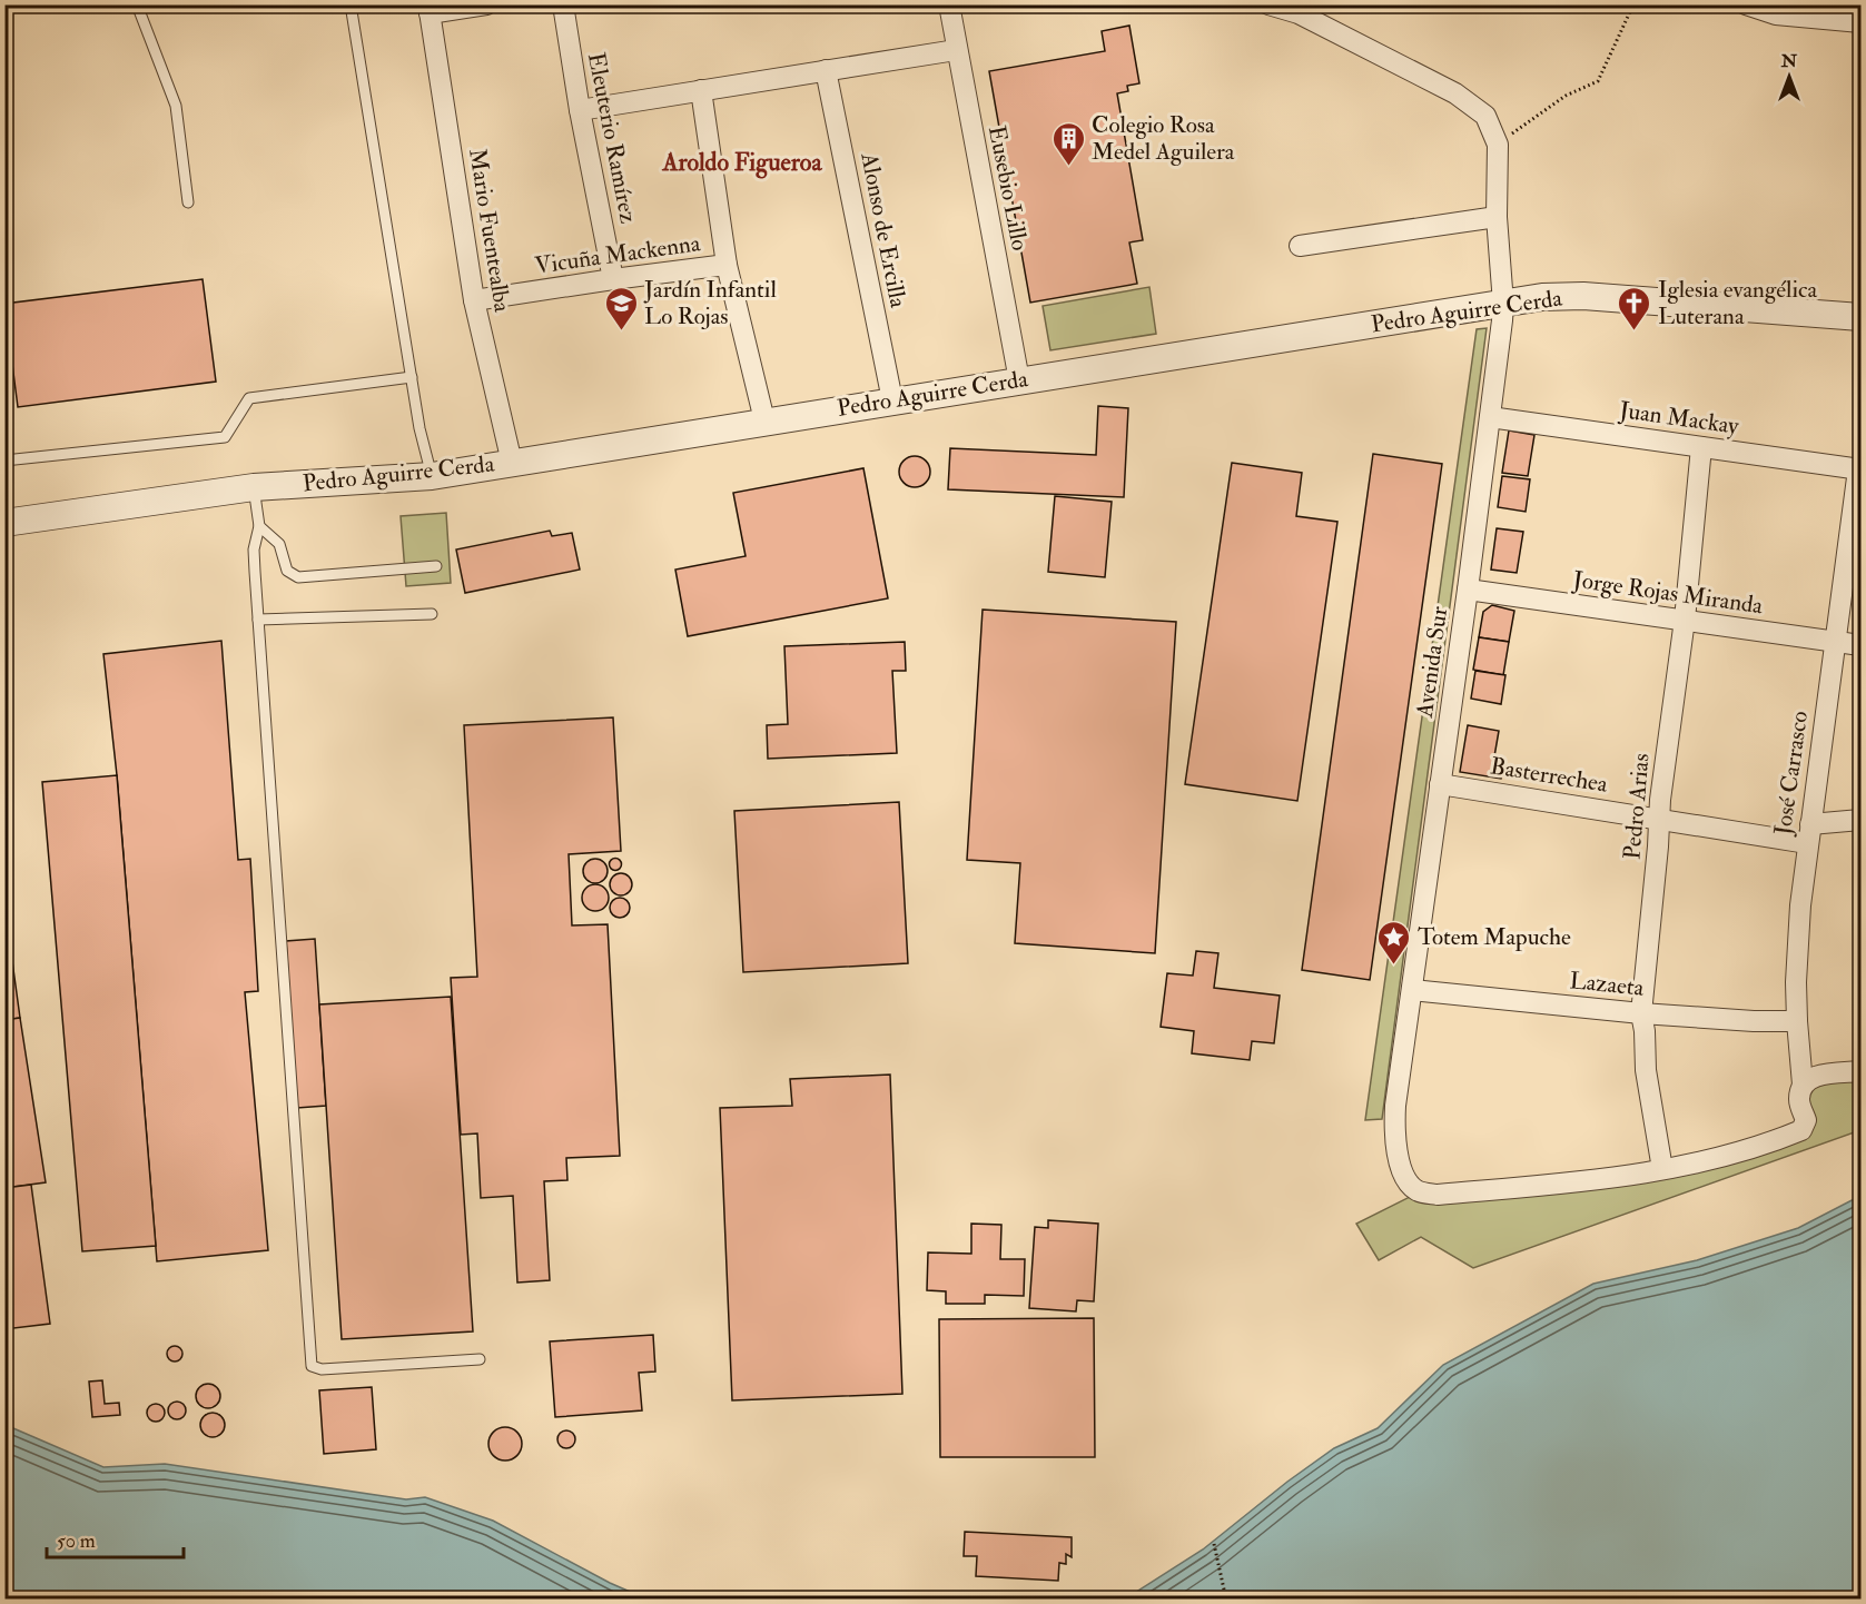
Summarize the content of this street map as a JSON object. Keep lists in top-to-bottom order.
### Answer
{
  "streets": {
    "street": [
      "Eleuterio Ramírez",
      "Eusebio Lillo",
      "Mario Fuentealba",
      "Alonso de Ercilla",
      "Vicuña Mackenna",
      "Pedro Aguirre Cerda",
      "Juan Mackay",
      "Jorge Rojas Miranda",
      "Avenida Sur",
      "José Carrasco",
      "Basterrechea",
      "Pedro Arias",
      "Lazaeta"
    ]
  },
  "crossings": [
    ["Eleuterio Ramírez", "Vicuña Mackenna"],
    ["Eusebio Lillo", "Pedro Aguirre Cerda"],
    ["Mario Fuentealba", "Vicuña Mackenna"],
    ["Mario Fuentealba", "Pedro Aguirre Cerda"],
    ["Alonso de Ercilla", "Pedro Aguirre Cerda"],
    ["Pedro Aguirre Cerda", "Avenida Sur"],
    ["Juan Mackay", "Avenida Sur"],
    ["Juan Mackay", "José Carrasco"],
    ["Juan Mackay", "Pedro Arias"],
    ["Jorge Rojas Miranda", "Avenida Sur"],
    ["Jorge Rojas Miranda", "José Carrasco"],
    ["Jorge Rojas Miranda", "Pedro Arias"],
    ["Avenida Sur", "José Carrasco"],
    ["Avenida Sur", "Basterrechea"],
    ["Avenida Sur", "Pedro Arias"],
    ["Avenida Sur", "Lazaeta"],
    ["José Carrasco", "Basterrechea"],
    ["José Carrasco", "Pedro Arias"],
    ["José Carrasco", "Lazaeta"],
    ["Basterrechea", "Pedro Arias"],
    ["Pedro Arias", "Lazaeta"]
  ],
  "districts": ["Aroldo Figueroa"],
  "places": {
    "building": ["Colegio Rosa Medel Aguilera"],
    "school or university": ["Jardín Infantil Lo Rojas"],
    "church": ["Iglesia evangélica Luterana"],
    "place": ["Totem Mapuche"]
  },
  "scale_bar": "50 m",
  "north": "top"
}
